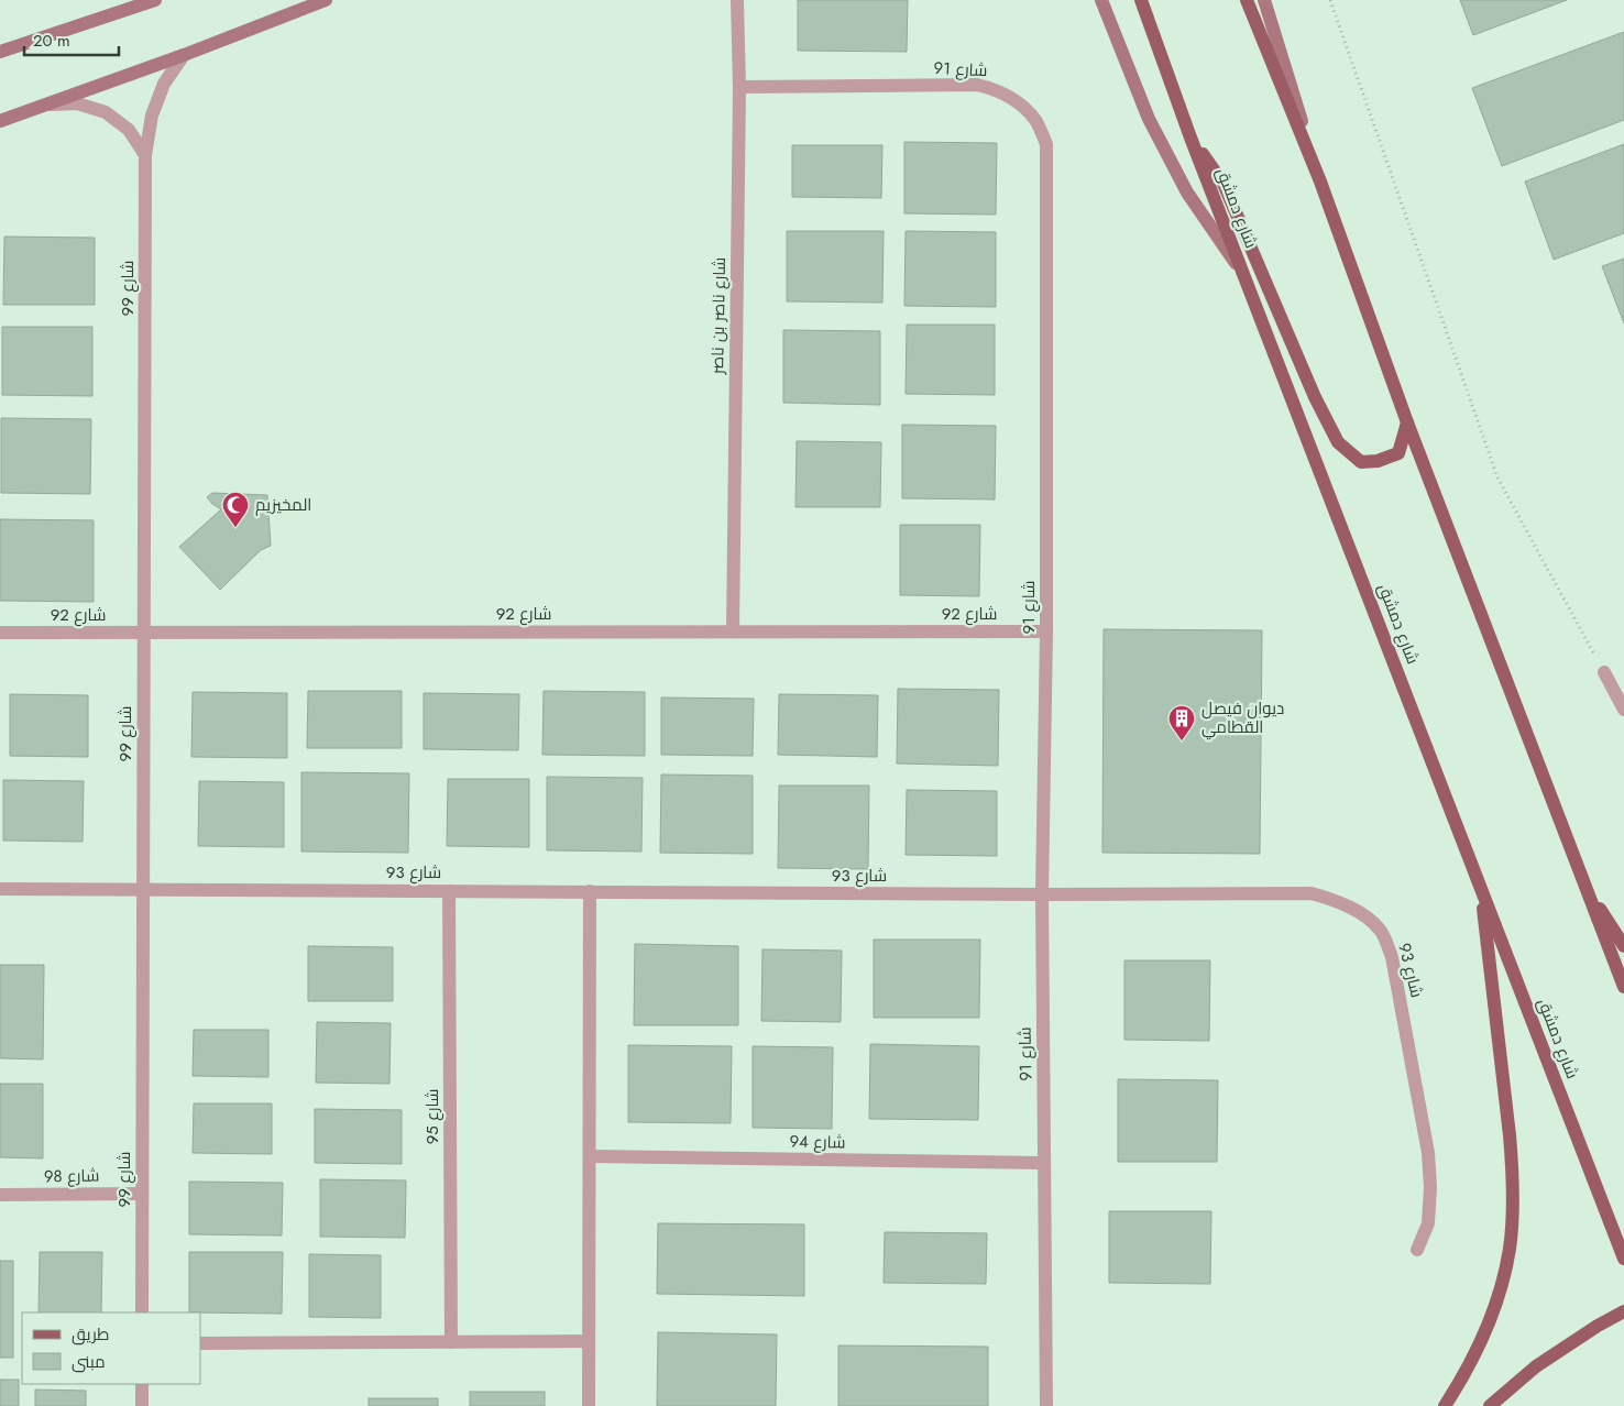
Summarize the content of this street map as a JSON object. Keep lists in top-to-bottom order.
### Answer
{
  "streets": {
    "main road": ["شارع دمشق"],
    "street": [
      "شارع 91",
      "شارع 99",
      "شارع ناصر بن ناصر",
      "شارع 92",
      "شارع 93",
      "شارع 95",
      "شارع 94",
      "شارع 98"
    ]
  },
  "crossings": [
    ["شارع 91", "شارع ناصر بن ناصر"],
    ["شارع 91", "شارع 92"],
    ["شارع 91", "شارع 93"],
    ["شارع 91", "شارع 94"],
    ["شارع 99", "شارع 92"],
    ["شارع 99", "شارع 93"],
    ["شارع 99", "شارع 98"],
    ["شارع ناصر بن ناصر", "شارع 92"],
    ["شارع 93", "شارع 95"]
  ],
  "places": {
    "mosque": ["المخيزيم"],
    "building": ["ديوان فيصل القطامي"]
  },
  "legend": ["طريق", "مبنى"],
  "scale_bar": "20 m"
}
